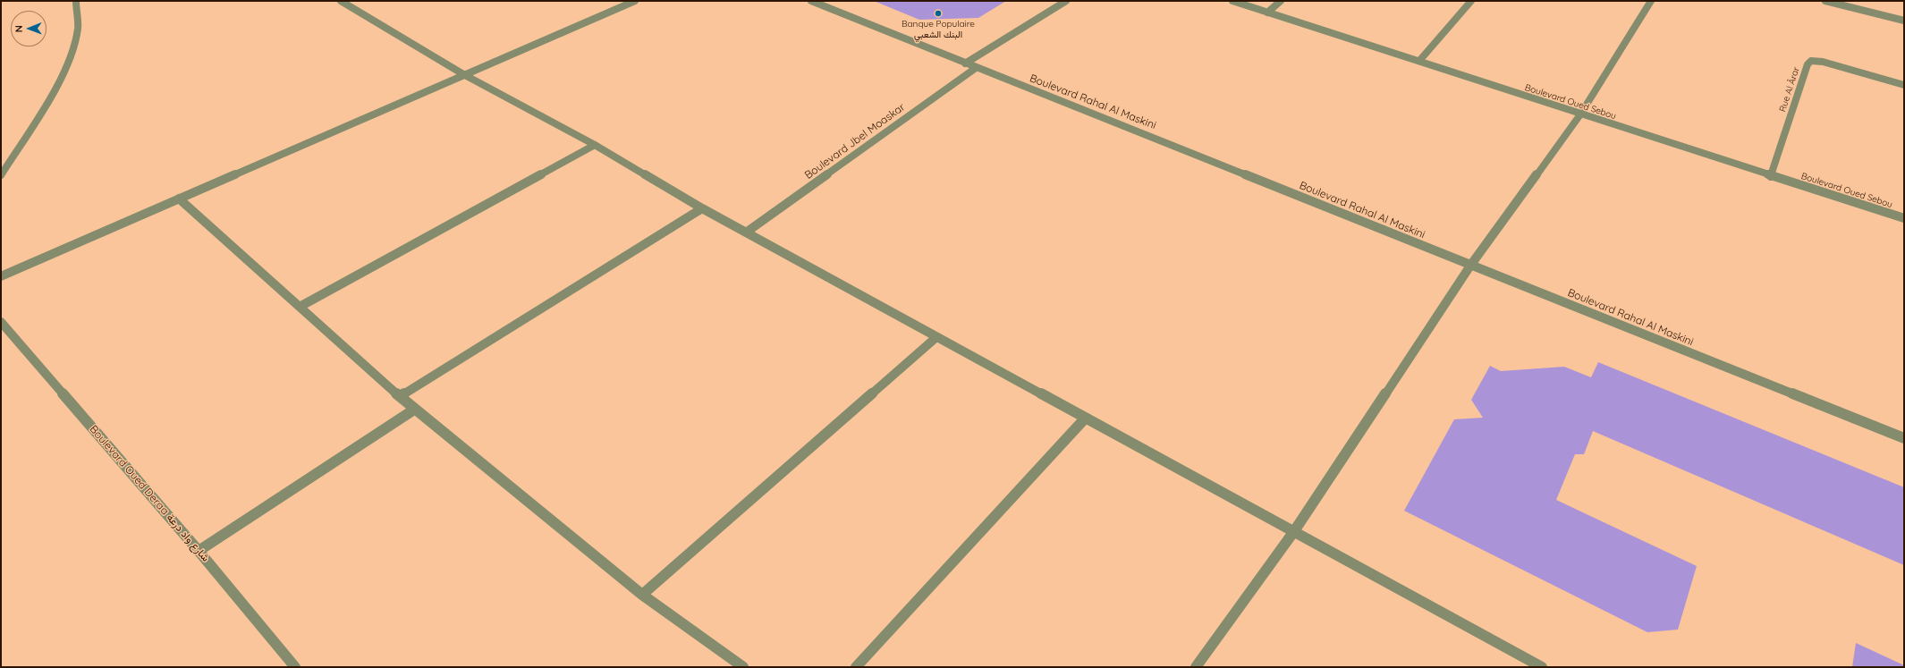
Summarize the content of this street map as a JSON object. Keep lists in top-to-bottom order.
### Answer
{
  "streets": {
    "street": [
      "Rue Al Ârar",
      "Boulevard Rahal Al Maskini",
      "Boulevard Oued Sebou",
      "Boulevard Jbel Moaskar",
      "Boulevard Oued Deraa شارع واد درعة"
    ]
  },
  "crossings": [
    ["Rue Al Ârar", "Boulevard Oued Sebou"],
    ["Boulevard Rahal Al Maskini", "Boulevard Jbel Moaskar"]
  ],
  "places": ["Banque Populaire البنك الشعبي"],
  "north": "left"
}
